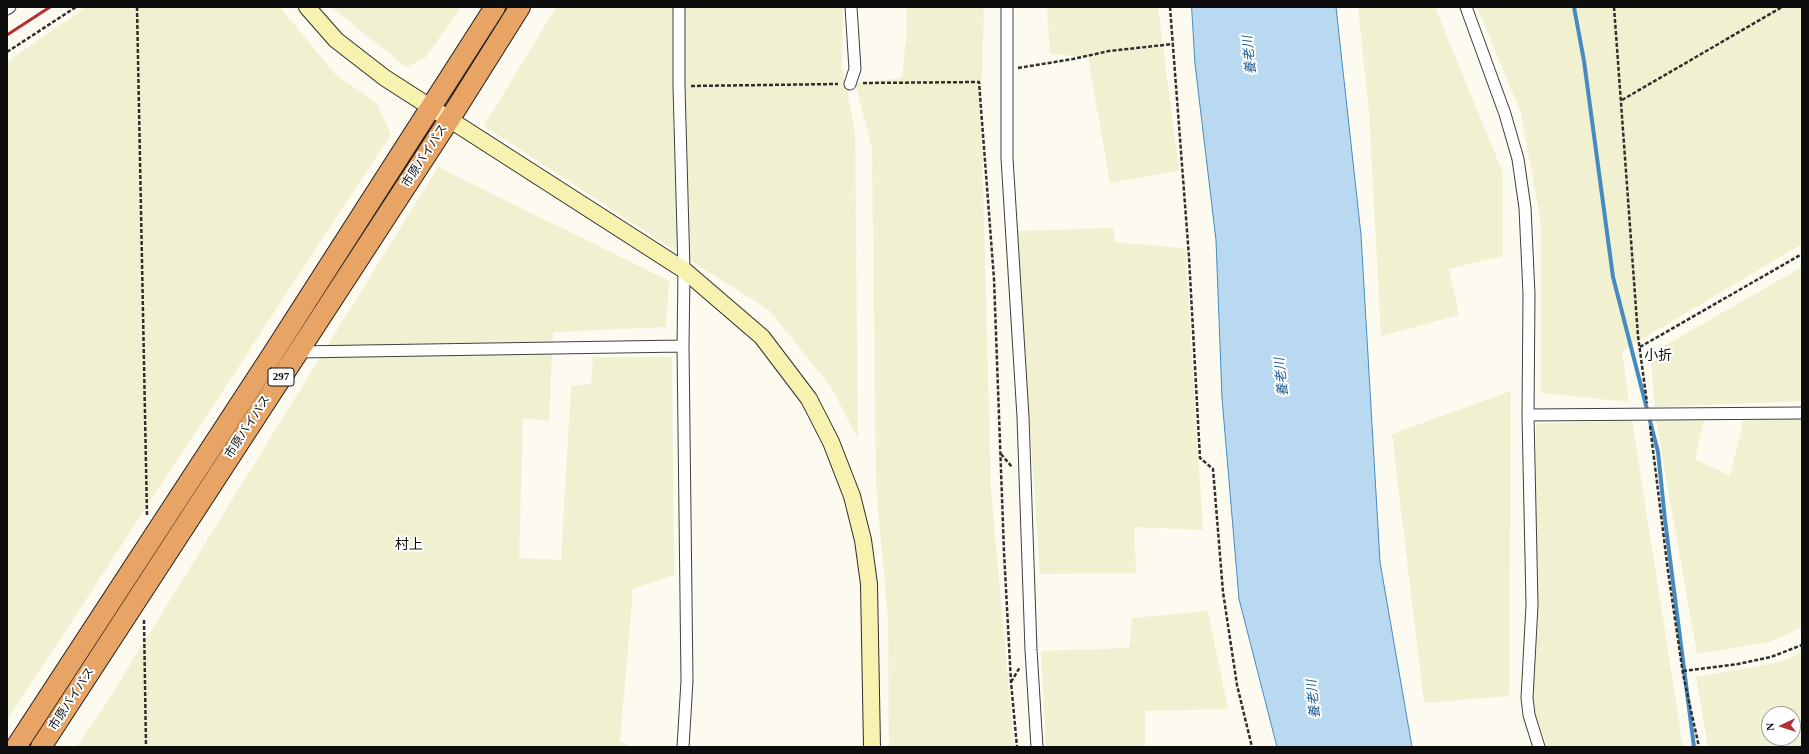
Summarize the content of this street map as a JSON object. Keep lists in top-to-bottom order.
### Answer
{
  "streets": {
    "highway": ["市原バイパス", "297"]
  },
  "districts": ["小折", "村上"],
  "water": ["養老川"],
  "north": "left"
}
